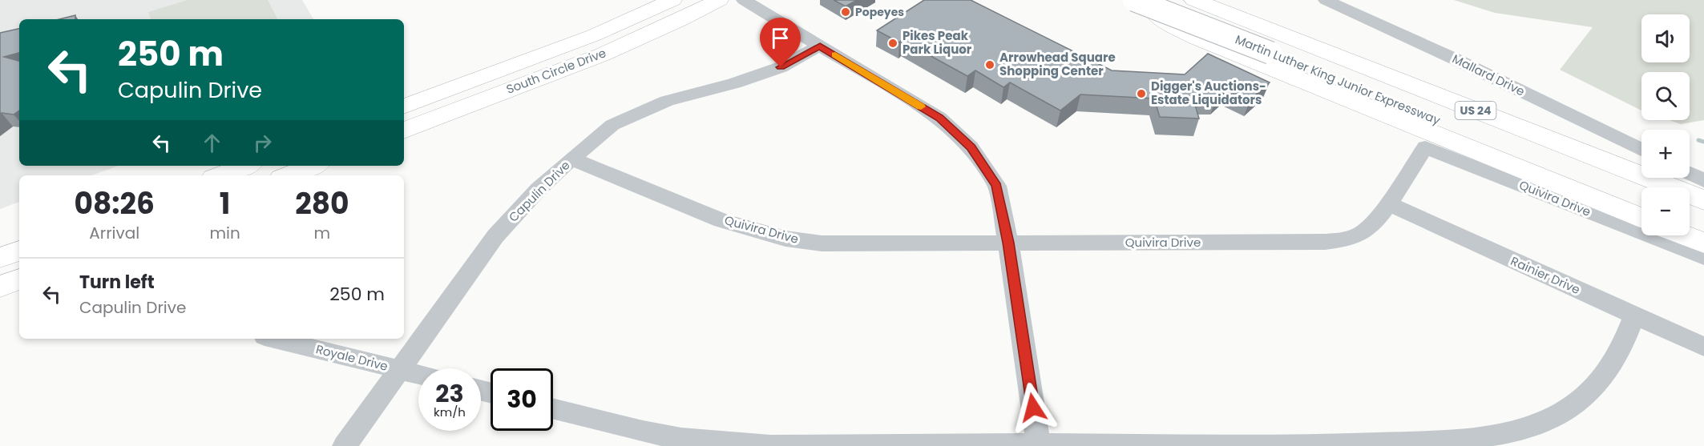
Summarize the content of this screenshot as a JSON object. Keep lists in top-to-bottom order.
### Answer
{
  "streets": {
    "highway": ["Martin Luther King Junior Expressway", "US 24"],
    "main road": ["South Circle Drive"],
    "street": [
      "Mallard Drive",
      "Capulin Drive",
      "Quivira Drive",
      "Rainier Drive",
      "Royale Drive"
    ]
  },
  "crossings": [
    ["Capulin Drive", "Quivira Drive"],
    ["Capulin Drive", "Royale Drive"],
    ["Quivira Drive", "Rainier Drive"]
  ],
  "places": [
    "Popeyes",
    "Pikes Peak Park Liquor",
    "Arrowhead Square Shopping Center",
    "Digger's Auctions- Estate Liquidators"
  ],
  "page": {
    "map_buttons": ["+", "−"],
    "turn": ["250 m", "Capulin Drive"],
    "eta": [
      "08:26",
      "Arrival",
      "1",
      "min",
      "280",
      "m"
    ],
    "list": [
      {
        "name": "Turn left",
        "note": "Capulin Drive",
        "value": "250 m"
      }
    ],
    "speed": "23 km/h",
    "limit": "30"
  }
}
